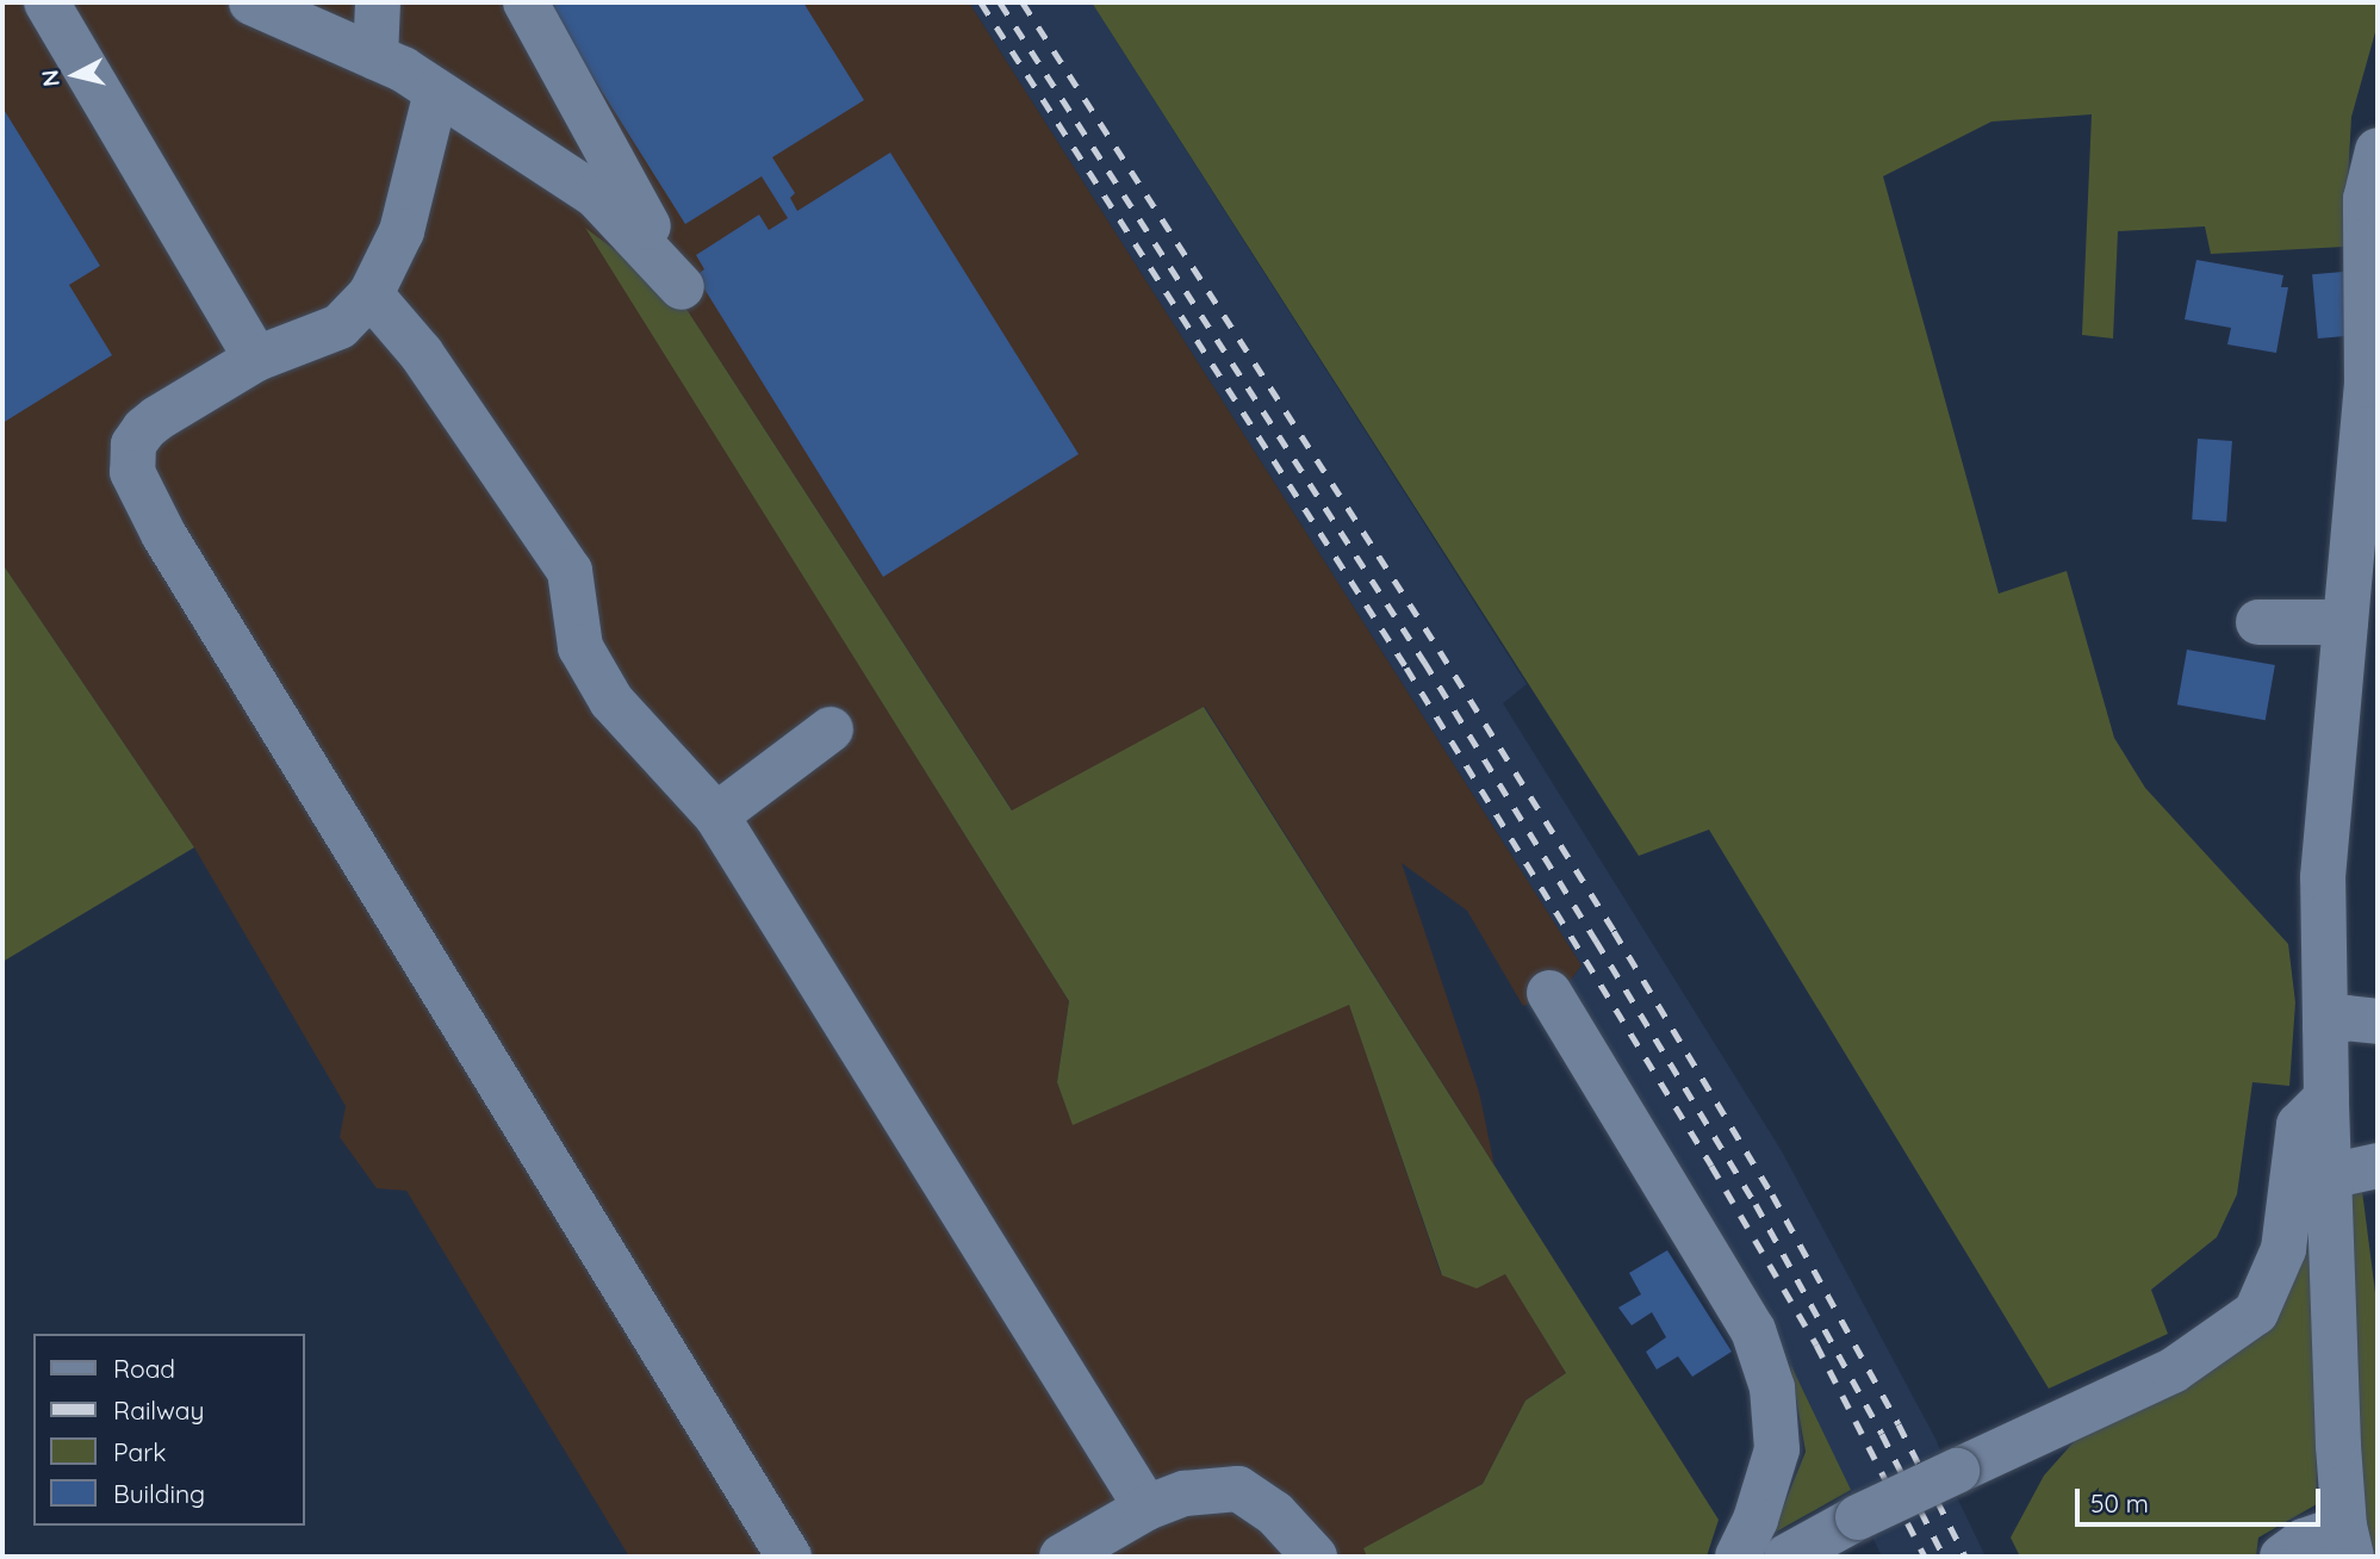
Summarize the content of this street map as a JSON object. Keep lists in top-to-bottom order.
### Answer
{
  "legend": [
    "Road",
    "Railway",
    "Park",
    "Building"
  ],
  "scale_bar": "50 m",
  "north": "left"
}
